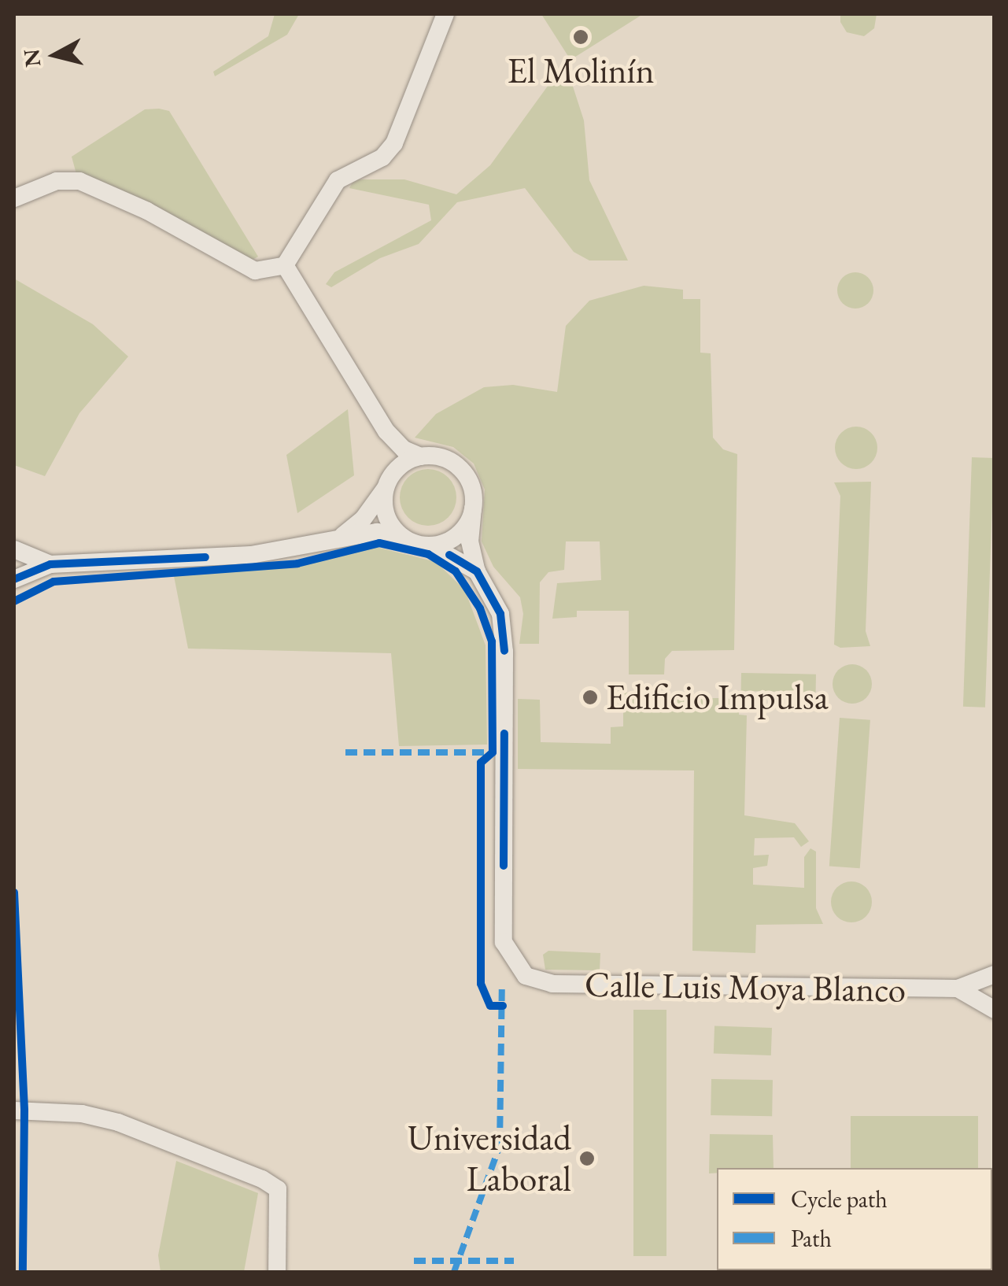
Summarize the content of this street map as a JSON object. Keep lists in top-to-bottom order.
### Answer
{
  "streets": {
    "street": ["Calle Luis Moya Blanco"]
  },
  "places": ["El Molinín", "Edificio Impulsa", "Universidad Laboral"],
  "legend": ["Cycle path", "Path"],
  "north": "left"
}
